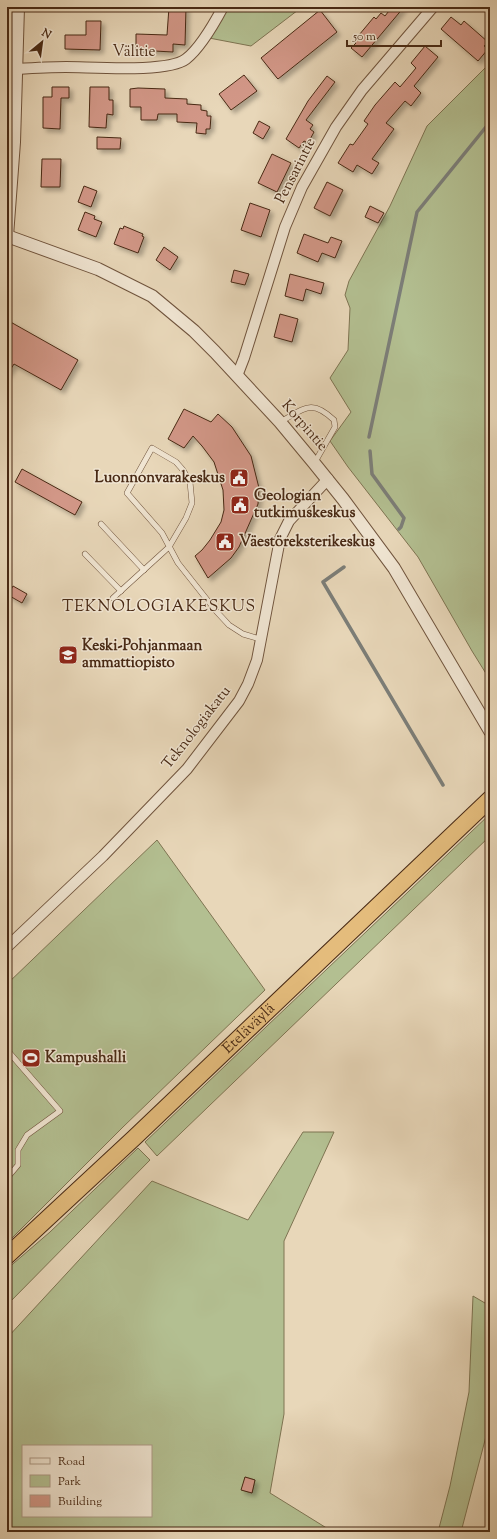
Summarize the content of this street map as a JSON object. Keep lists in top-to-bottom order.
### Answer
{
  "streets": {
    "highway": ["Eteläväylä"],
    "street": [
      "Välitie",
      "Pensarintie",
      "Korpintie",
      "Teknologiakatu"
    ]
  },
  "crossings": [
    ["Pensarintie", "Korpintie"],
    ["Korpintie", "Teknologiakatu"]
  ],
  "districts": ["TEKNOLOGIAKESKUS"],
  "places": {
    "public building": ["Luonnonvarakeskus", "Geologian tutkimuskeskus", "Väestöreksterikeskus"],
    "school or university": ["Keski-Pohjanmaan ammattiopisto"],
    "sports": ["Kampushalli"]
  },
  "legend": ["Road", "Park", "Building"],
  "scale_bar": "50 m",
  "north": "top right"
}
